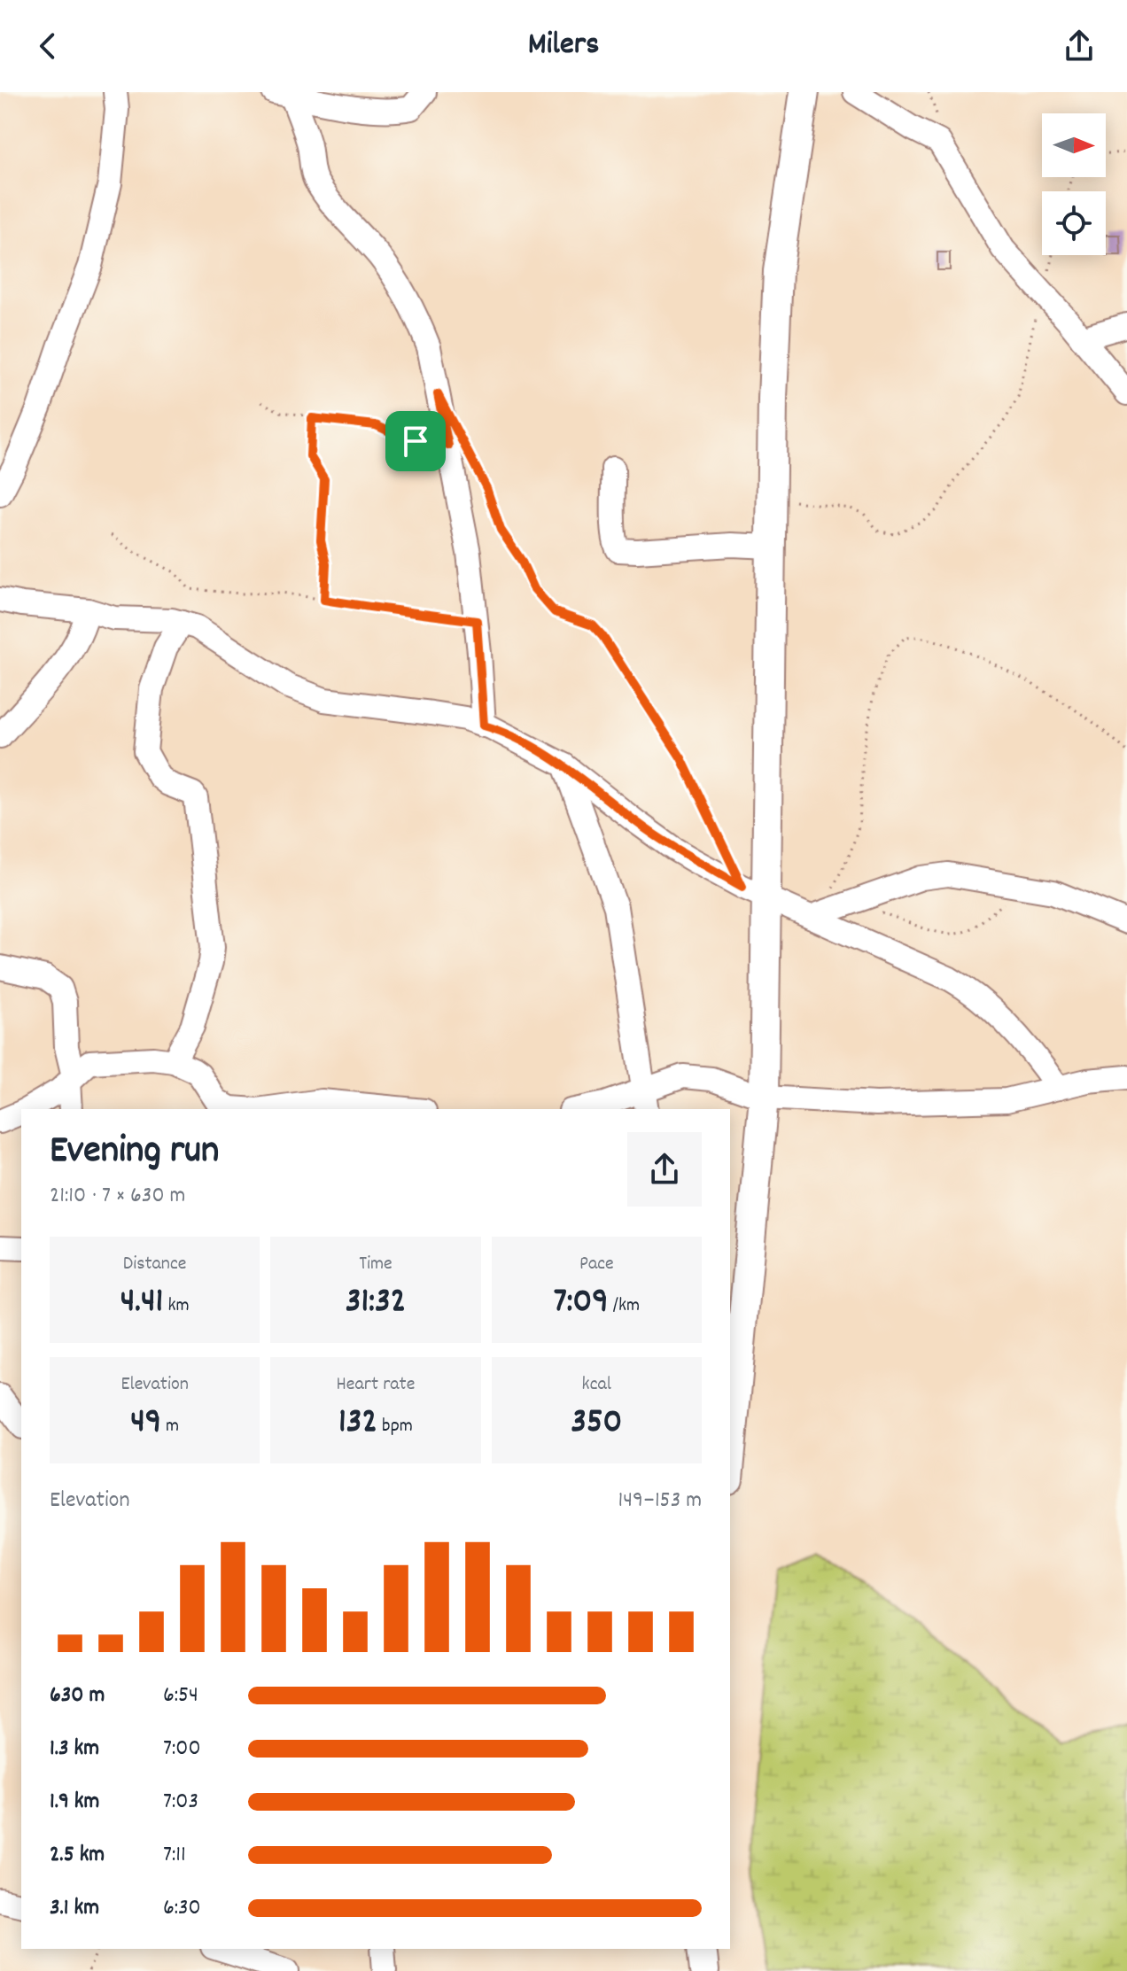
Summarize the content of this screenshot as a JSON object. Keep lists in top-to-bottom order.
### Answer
{
  "north": "right",
  "page": {
    "header": "Milers",
    "heading": ["Evening run", "21:10 · 7 × 630 m"],
    "stats": [
      ["Distance", "4.41 km"],
      ["Time", "31:32"],
      ["Pace", "7:09 /km"],
      ["Elevation", "49 m"],
      ["Heart rate", "132 bpm"],
      ["kcal", "350"]
    ],
    "chart": ["Elevation", "149–153 m"],
    "list": [
      {
        "name": "630 m",
        "note": "6:54"
      },
      {
        "name": "1.3 km",
        "note": "7:00"
      },
      {
        "name": "1.9 km",
        "note": "7:03"
      },
      {
        "name": "2.5 km",
        "note": "7:11"
      },
      {
        "name": "3.1 km",
        "note": "6:30"
      }
    ]
  }
}
